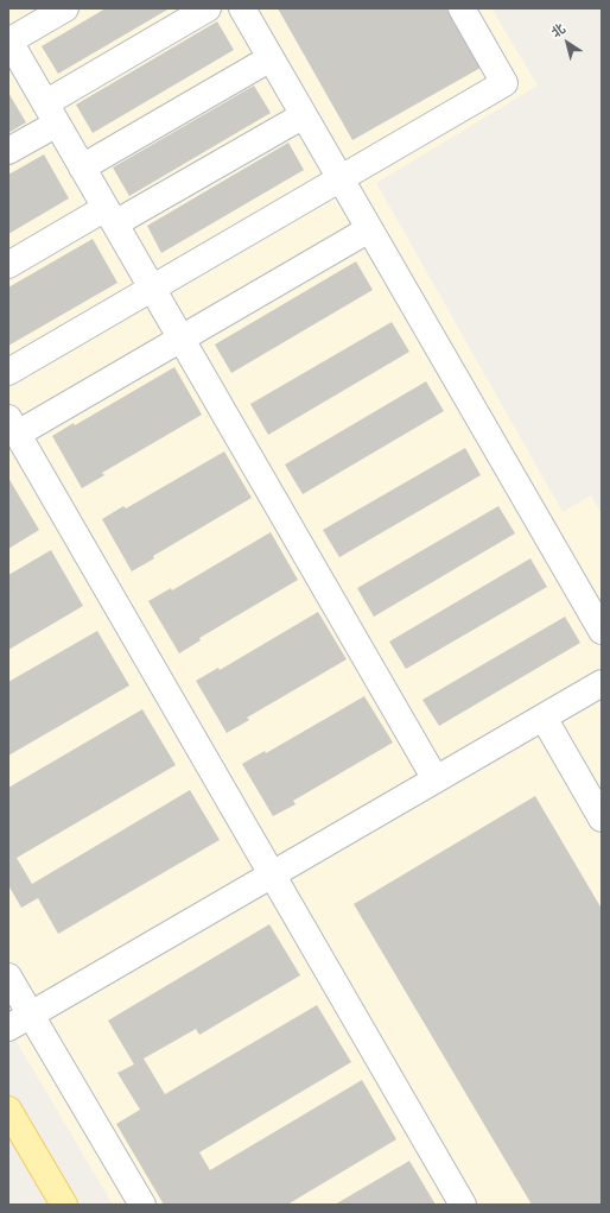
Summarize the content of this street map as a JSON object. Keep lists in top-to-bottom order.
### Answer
{
  "north": "top left"
}
